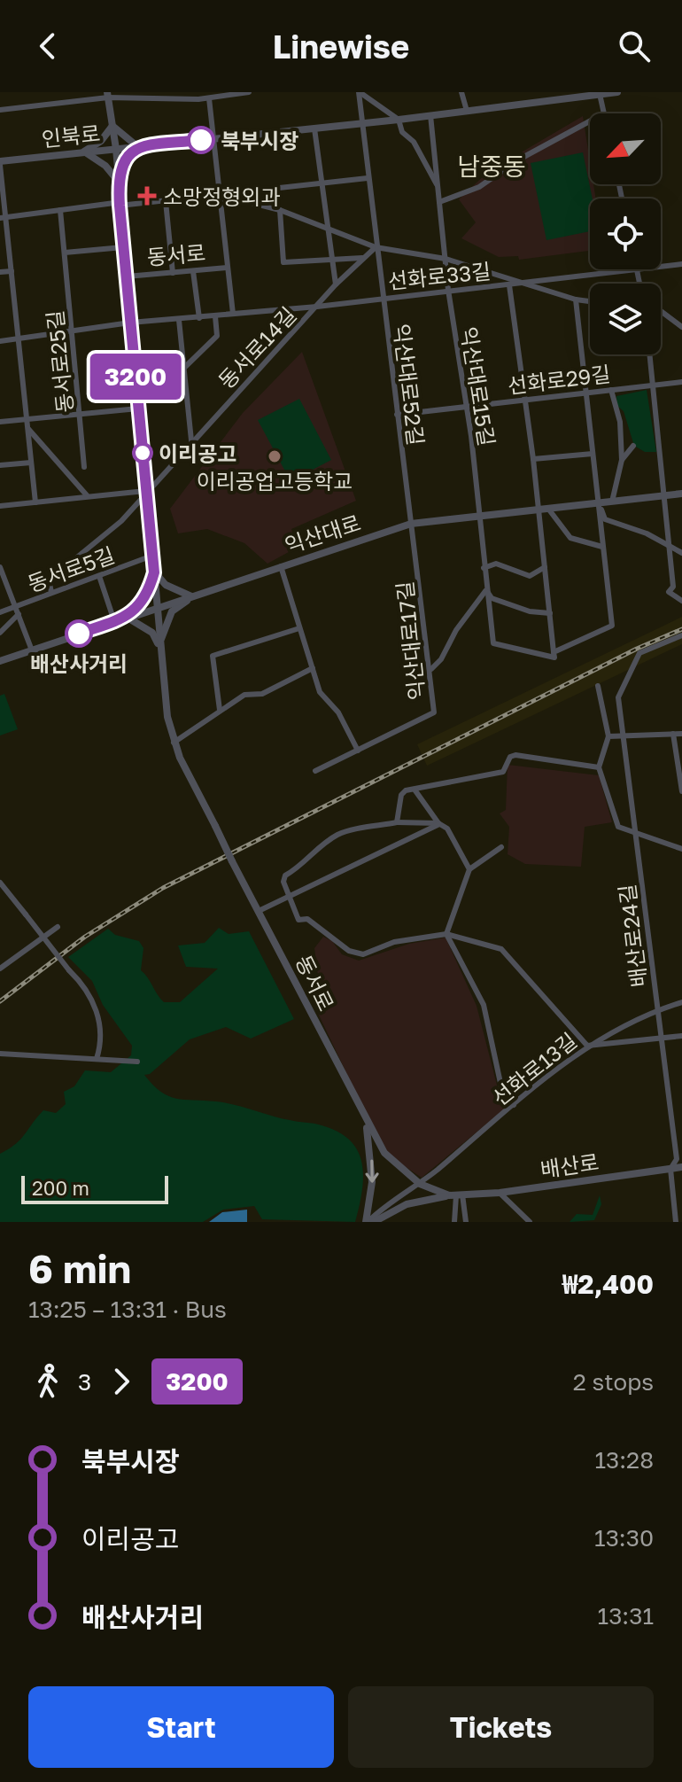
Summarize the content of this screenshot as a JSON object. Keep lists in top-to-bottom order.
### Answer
{
  "streets": {
    "street": [
      "인북로",
      "동서로",
      "선화로33길",
      "동서로14길",
      "동서로25길",
      "선화로29길",
      "익산대로52길",
      "익산대로15길",
      "익산대로",
      "동서로5길",
      "익산대로17길",
      "배산로24길",
      "선화로13길",
      "배산로"
    ]
  },
  "crossings": [
    ["인북로", "동서로"],
    ["인북로", "익산대로52길"],
    ["인북로", "익산대로15길"],
    ["동서로", "선화로33길"],
    ["동서로", "동서로14길"],
    ["동서로", "익산대로"],
    ["동서로", "동서로5길"],
    ["동서로", "배산로"],
    ["선화로33길", "동서로14길"],
    ["선화로33길", "동서로25길"],
    ["선화로33길", "익산대로52길"],
    ["선화로33길", "익산대로15길"],
    ["동서로14길", "익산대로52길"],
    ["선화로29길", "익산대로52길"],
    ["선화로29길", "익산대로15길"],
    ["익산대로52길", "익산대로"],
    ["익산대로52길", "익산대로17길"],
    ["익산대로15길", "익산대로"],
    ["익산대로", "익산대로17길"],
    ["배산로24길", "선화로13길"],
    ["배산로24길", "배산로"],
    ["선화로13길", "배산로"]
  ],
  "districts": ["남중동"],
  "places": {
    "other": [
      "북부시장",
      "이리공고",
      "이리공업고등학교",
      "배산사거리"
    ],
    "health": ["소망정형외과"]
  },
  "lines": ["bus line 3200"],
  "scale_bar": "200 m",
  "north": "bottom left",
  "page": {
    "header": "Linewise",
    "on_map": "3200",
    "scale": "200 m",
    "heading": ["6 min", "13:25 – 13:31 · Bus", "₩2,400"],
    "legs": ["3", "3200", "2 stops"],
    "list": [
      {
        "name": "북부시장",
        "value": "13:28"
      },
      {
        "name": "이리공고",
        "value": "13:30"
      },
      {
        "name": "배산사거리",
        "value": "13:31"
      }
    ],
    "buttons": ["Start", "Tickets"]
  }
}
